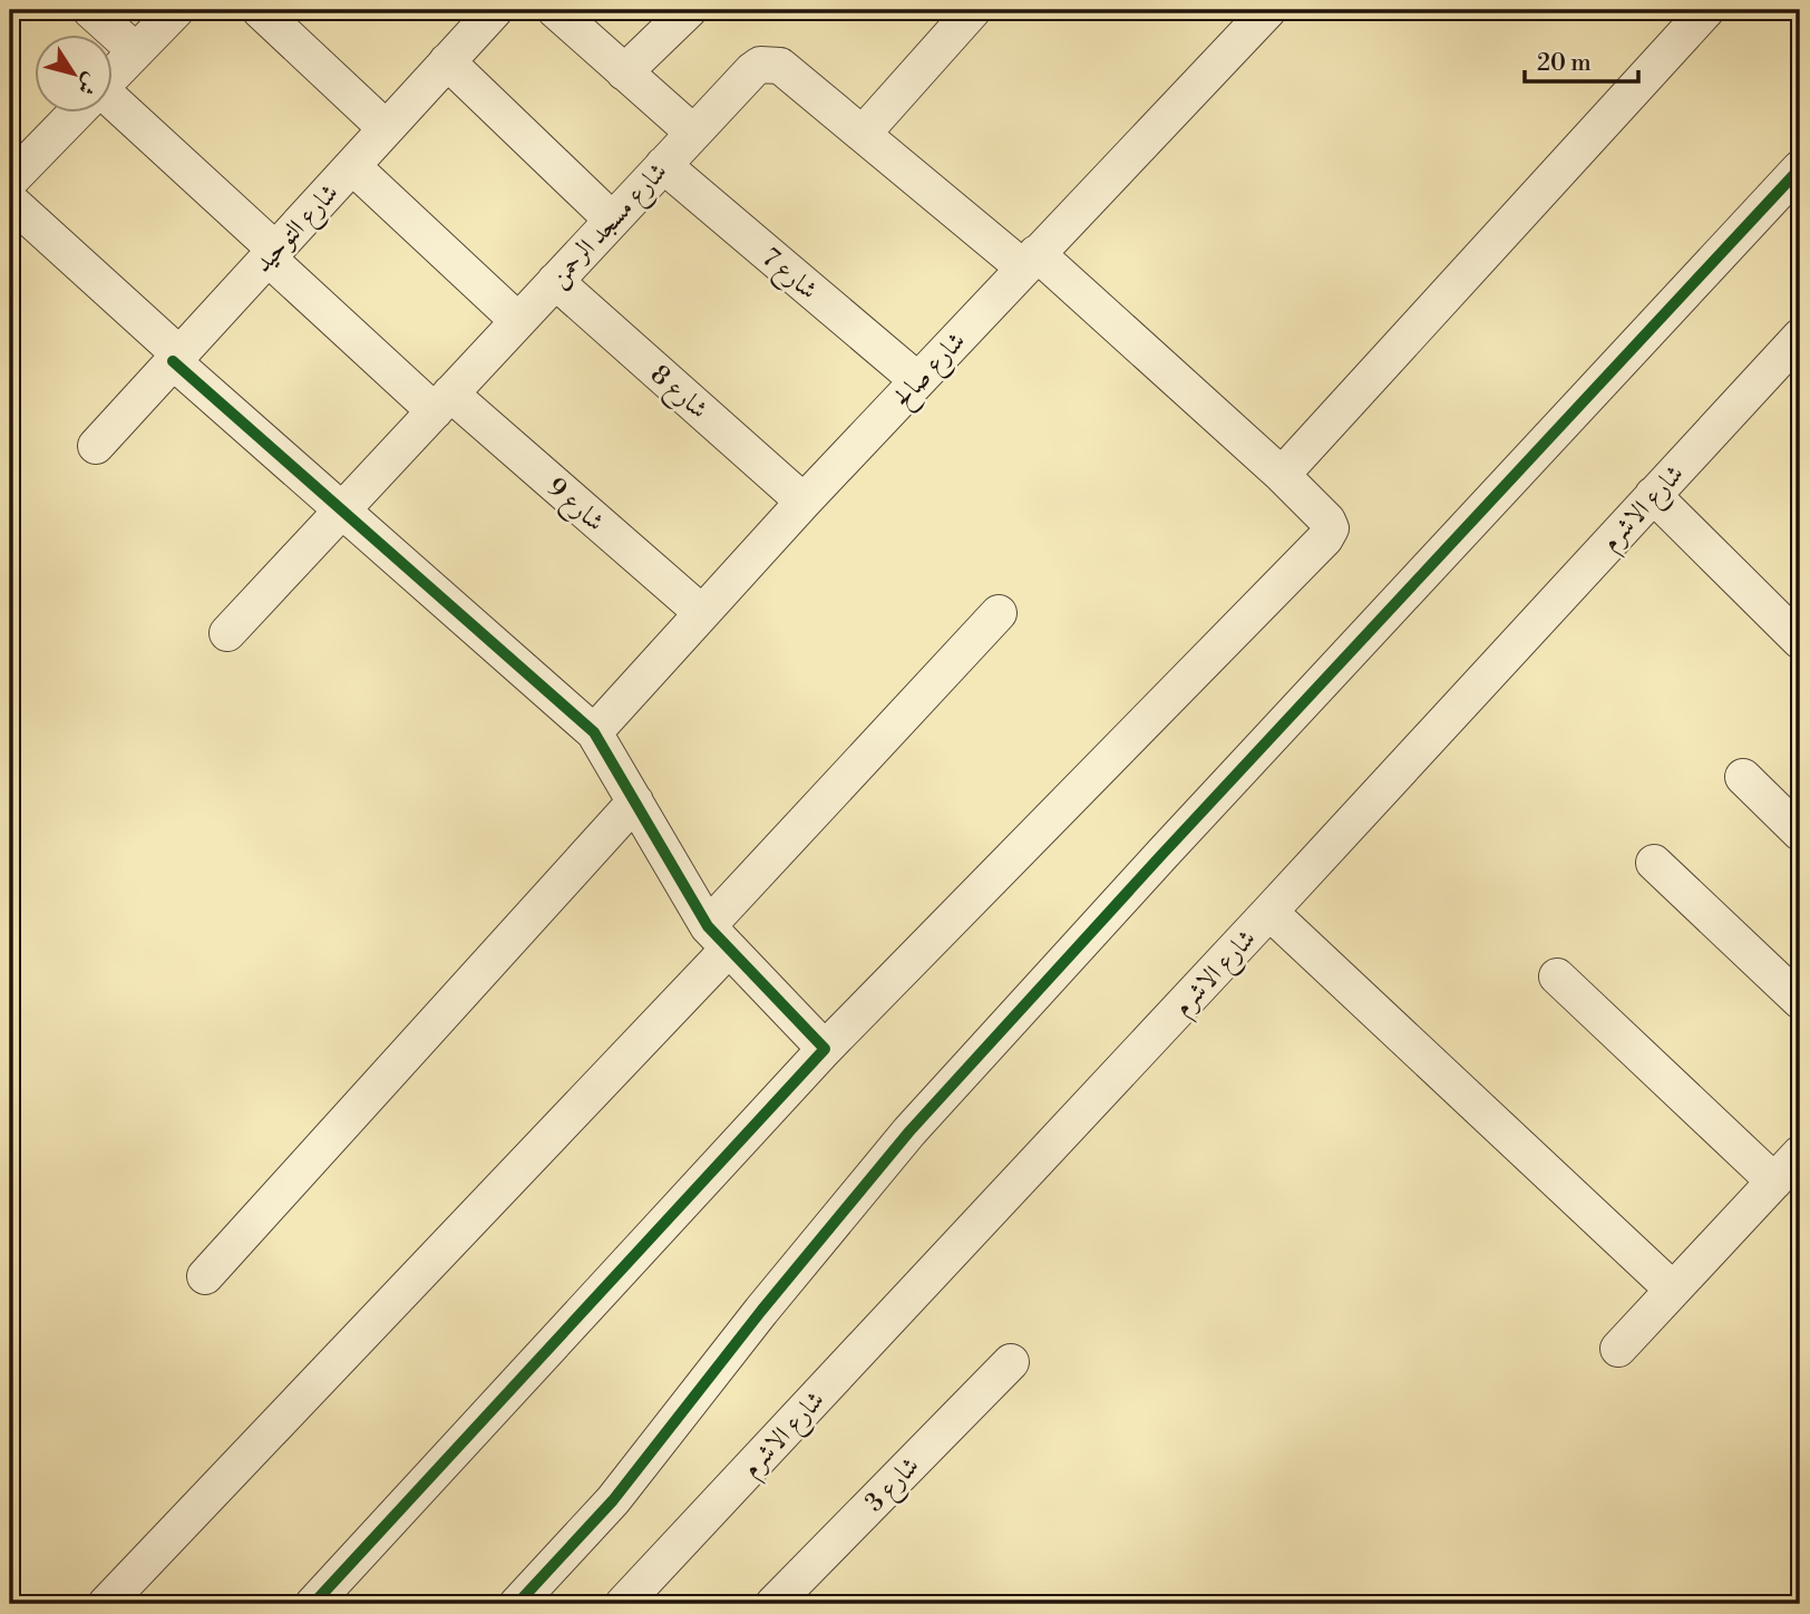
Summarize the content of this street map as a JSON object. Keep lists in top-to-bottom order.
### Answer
{
  "streets": {
    "street": [
      "شارع مسجد الرحمن",
      "شارع التوحيد",
      "شارع 7",
      "شارع صالح",
      "شارع 8",
      "شارع 9",
      "شارع الاشرم",
      "شارع 3"
    ]
  },
  "crossings": [
    ["شارع مسجد الرحمن", "شارع 7"],
    ["شارع مسجد الرحمن", "شارع صالح"],
    ["شارع مسجد الرحمن", "شارع 8"],
    ["شارع مسجد الرحمن", "شارع 9"],
    ["شارع التوحيد", "شارع 9"],
    ["شارع 7", "شارع صالح"],
    ["شارع صالح", "شارع 8"],
    ["شارع صالح", "شارع 9"]
  ],
  "scale_bar": "20 m",
  "north": "bottom right"
}
